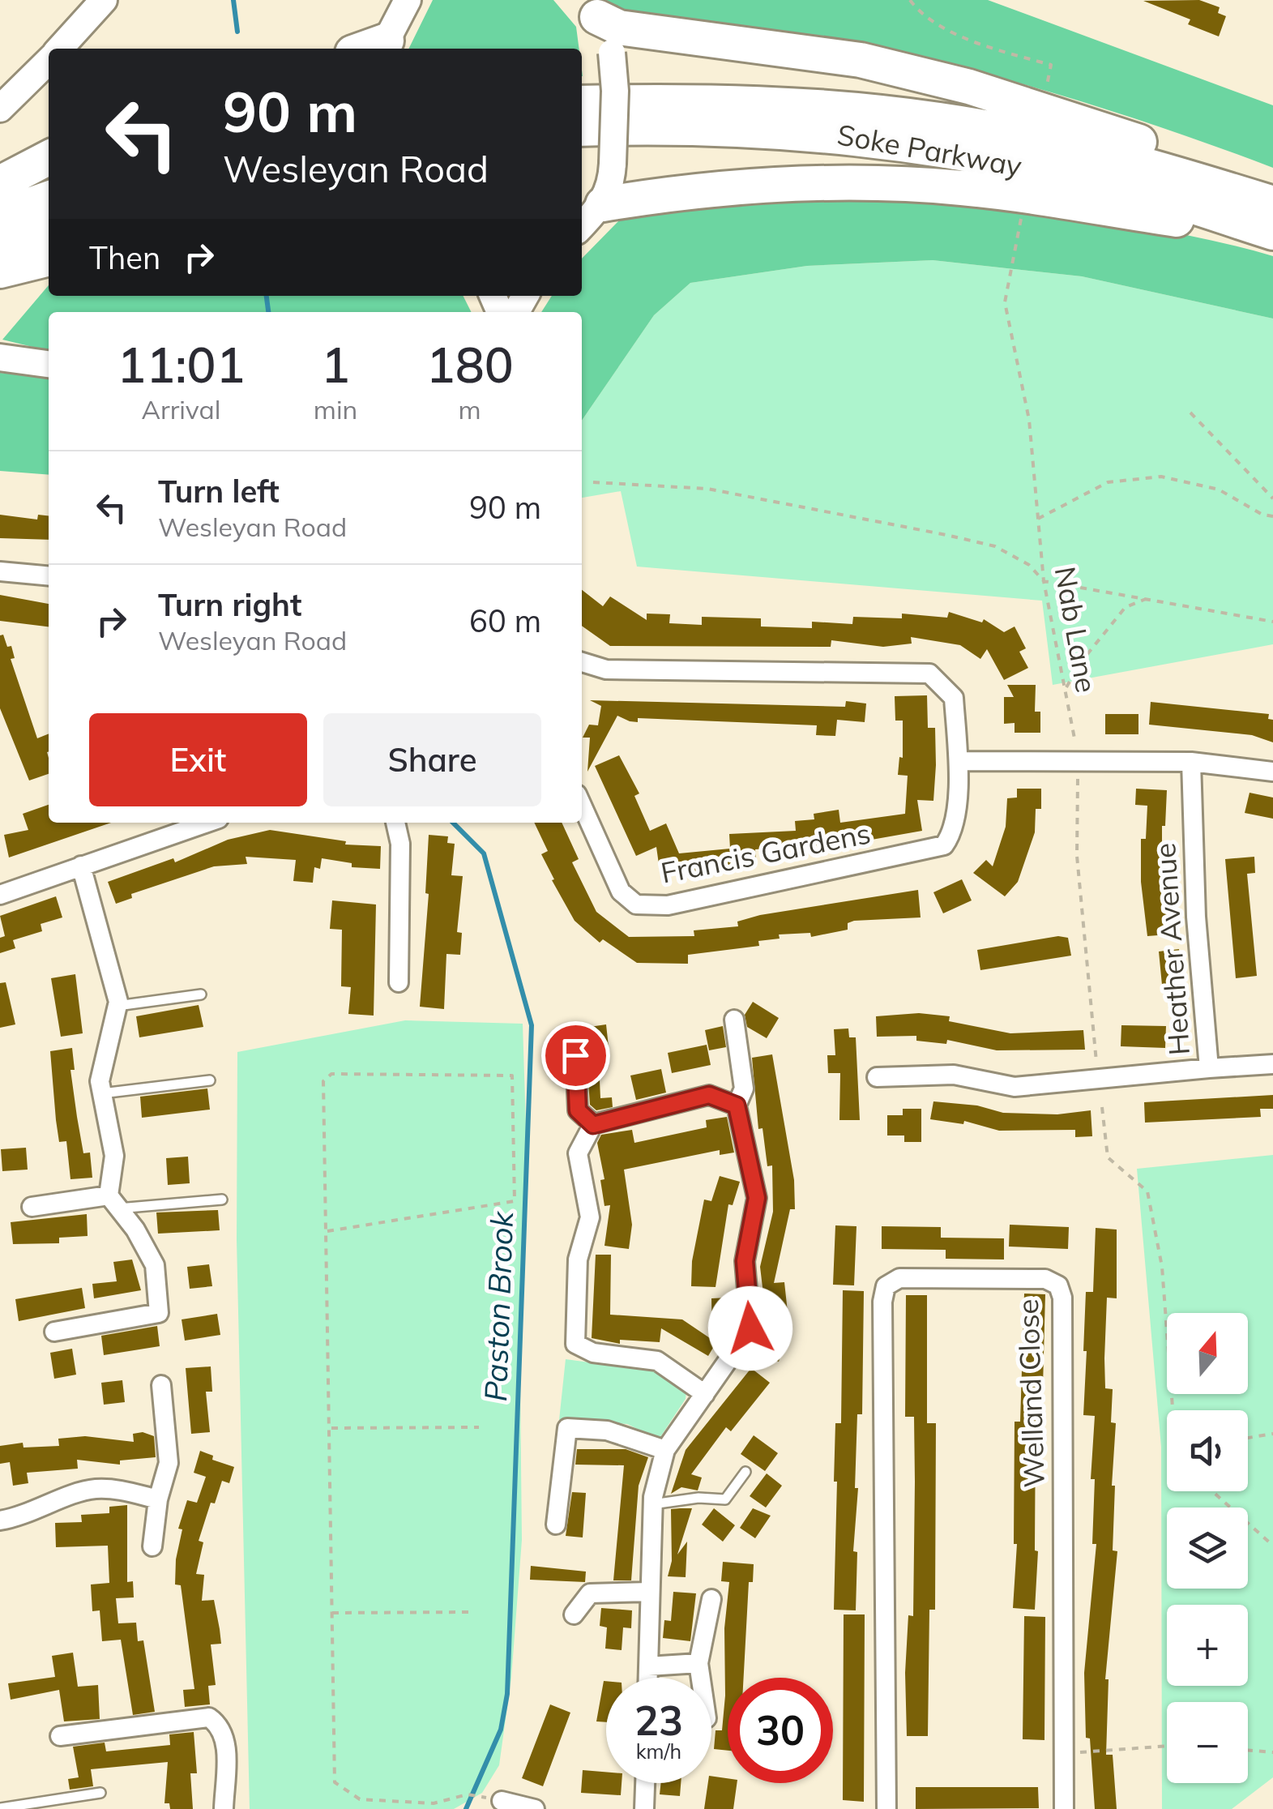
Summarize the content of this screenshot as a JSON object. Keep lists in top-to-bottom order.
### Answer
{
  "streets": {
    "highway": ["Soke Parkway"],
    "street": ["Francis Gardens", "Heather Avenue", "Welland Close"],
    "path": ["Nab Lane"]
  },
  "water": ["Paston Brook"],
  "north": "top",
  "page": {
    "turn": ["90 m", "Wesleyan Road"],
    "then": "Then",
    "eta": [
      "11:01",
      "Arrival",
      "1",
      "min",
      "180",
      "m"
    ],
    "list": [
      {
        "name": "Turn left",
        "note": "Wesleyan Road",
        "value": "90 m"
      },
      {
        "name": "Turn right",
        "note": "Wesleyan Road",
        "value": "60 m"
      }
    ],
    "buttons": ["Exit", "Share"],
    "map_buttons": ["+", "−"],
    "speed": "23 km/h",
    "limit": "30"
  }
}
